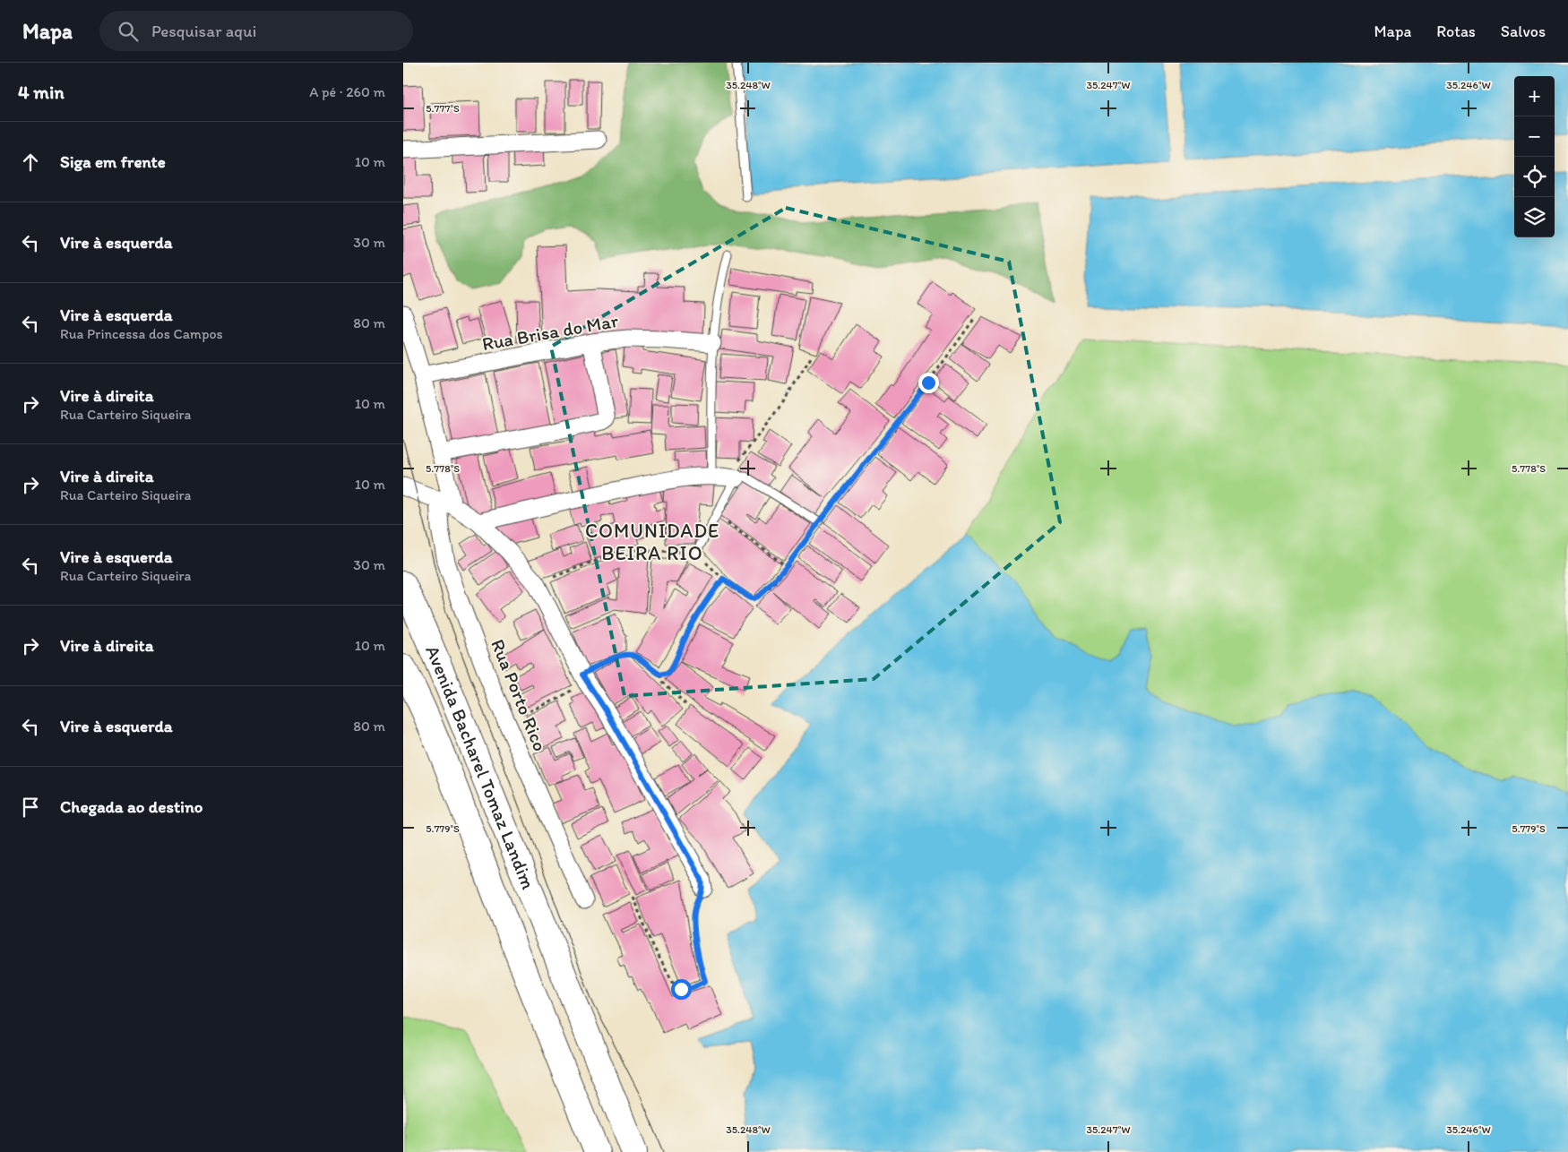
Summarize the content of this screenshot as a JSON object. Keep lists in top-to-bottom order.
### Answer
{
  "streets": {
    "highway": ["Avenida Bacharel Tomaz Landim"],
    "street": ["Rua Brisa do Mar", "Rua Porto Rico"]
  },
  "crossings": [
    ["Rua Brisa do Mar", "Rua Porto Rico"]
  ],
  "districts": ["COMUNIDADE BEIRA RIO"],
  "page": {
    "header": "Mapa",
    "search": "Pesquisar aqui",
    "nav": ["Mapa", "Rotas", "Salvos"],
    "heading": ["4 min", "A pé · 260 m"],
    "map_buttons": ["+", "−"],
    "list": [
      ["Siga em frente", "10 m"],
      ["Vire à esquerda", "30 m"],
      ["Vire à esquerda", "Rua Princessa dos Campos", "80 m"],
      ["Vire à direita", "Rua Carteiro Siqueira", "10 m"],
      ["Vire à direita", "Rua Carteiro Siqueira", "10 m"],
      ["Vire à esquerda", "Rua Carteiro Siqueira", "30 m"],
      ["Vire à direita", "10 m"],
      ["Vire à esquerda", "80 m"],
      "Chegada ao destino"
    ]
  },
  "coordinates": [
    "35.248°W",
    "35.247°W",
    "35.246°W",
    "5.777°S",
    "5.778°S",
    "5.779°S"
  ]
}
